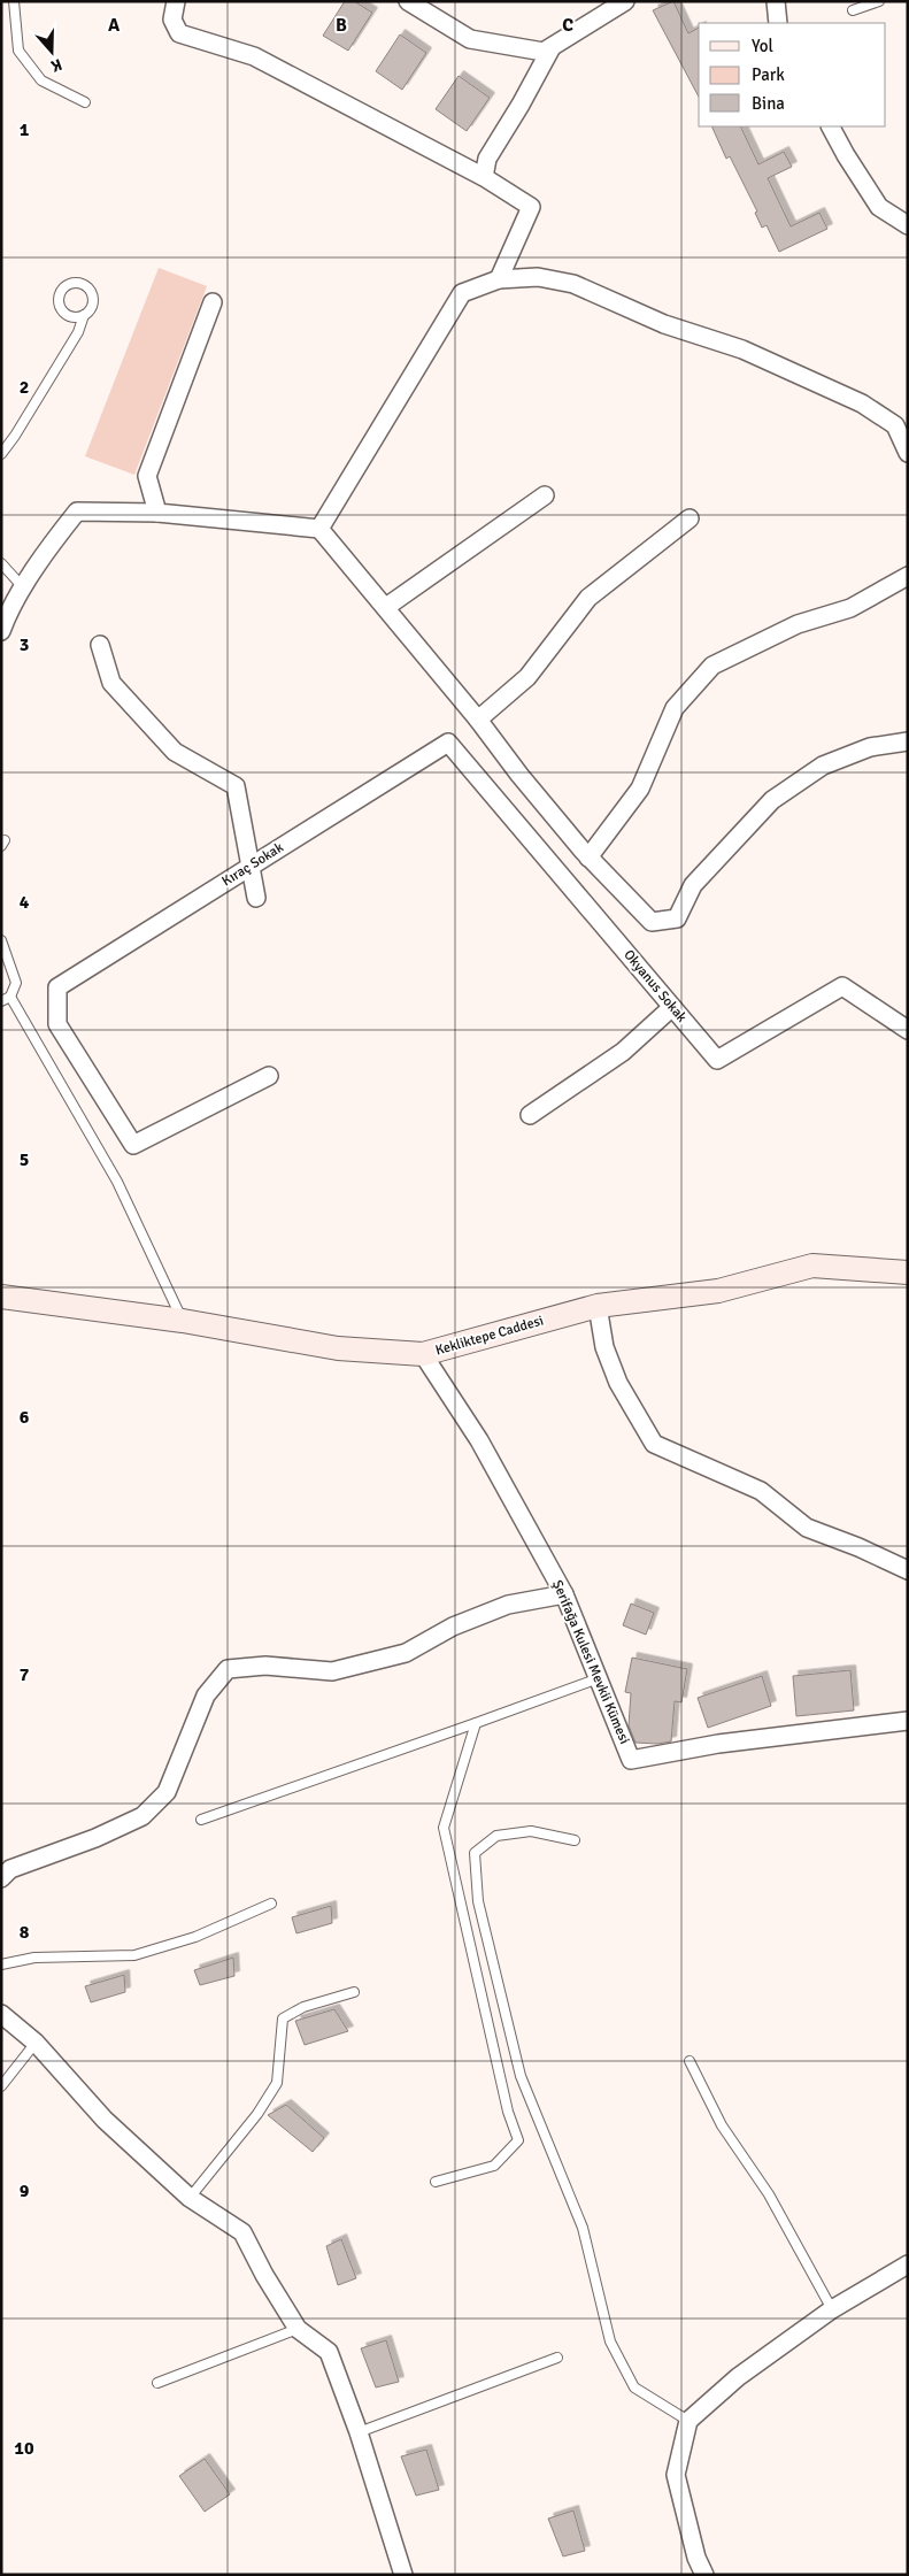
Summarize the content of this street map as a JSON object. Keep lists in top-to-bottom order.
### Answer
{
  "streets": {
    "street": [
      "Kıraç Sokak",
      "Okyanus Sokak",
      "Kekliktepe Caddesi",
      "Şerifağa Kulesi Mevkii Kümesi"
    ]
  },
  "crossings": [
    ["Kıraç Sokak", "Okyanus Sokak"],
    ["Kekliktepe Caddesi", "Şerifağa Kulesi Mevkii Kümesi"]
  ],
  "legend": ["Yol", "Park", "Bina"],
  "north": "bottom",
  "grid": {
    "columns": ["A", "B", "C"],
    "rows": [
      "1",
      "2",
      "3",
      "4",
      "5",
      "6",
      "7",
      "8",
      "9",
      "10"
    ]
  }
}
